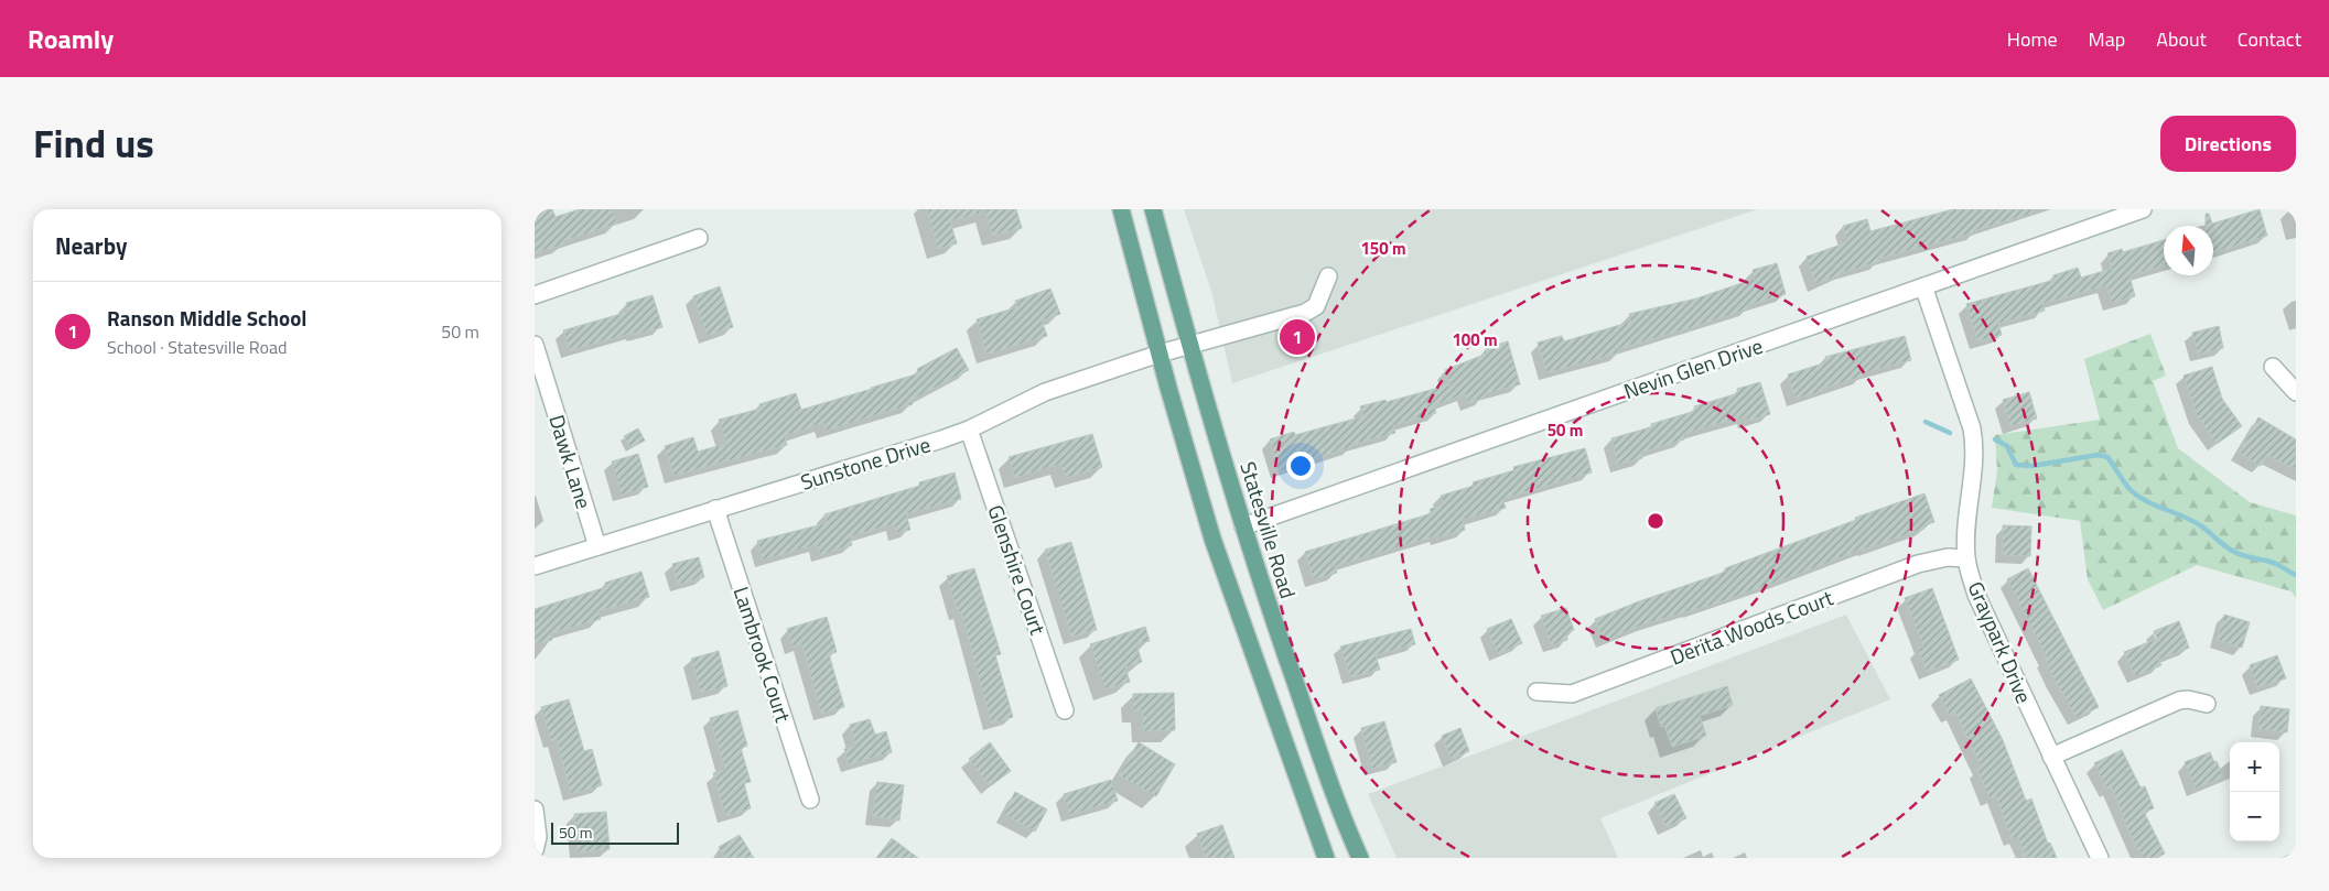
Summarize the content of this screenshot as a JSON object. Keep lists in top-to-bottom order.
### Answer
{
  "streets": {
    "main road": ["Statesville Road"],
    "street": [
      "Nevin Glen Drive",
      "Dawk Lane",
      "Sunstone Drive",
      "Glenshire Court",
      "Derita Woods Court",
      "Graypark Drive",
      "Lambrook Court"
    ]
  },
  "crossings": [
    ["Nevin Glen Drive", "Statesville Road"],
    ["Nevin Glen Drive", "Graypark Drive"],
    ["Dawk Lane", "Sunstone Drive"],
    ["Sunstone Drive", "Statesville Road"],
    ["Sunstone Drive", "Glenshire Court"],
    ["Sunstone Drive", "Lambrook Court"],
    ["Derita Woods Court", "Graypark Drive"]
  ],
  "scale_bar": "50 m",
  "north": "top",
  "page": {
    "header": "Roamly",
    "nav": [
      "Home",
      "Map",
      "About",
      "Contact"
    ],
    "title": "Find us",
    "buttons": "Directions",
    "heading": "Nearby",
    "list": [
      {
        "mark": "1",
        "name": "Ranson Middle School",
        "note": "School · Statesville Road",
        "value": "50 m"
      }
    ],
    "pins": "1",
    "map_buttons": ["+", "−"],
    "scale": "50 m"
  },
  "rings": ["150 m", "100 m", "50 m"]
}
